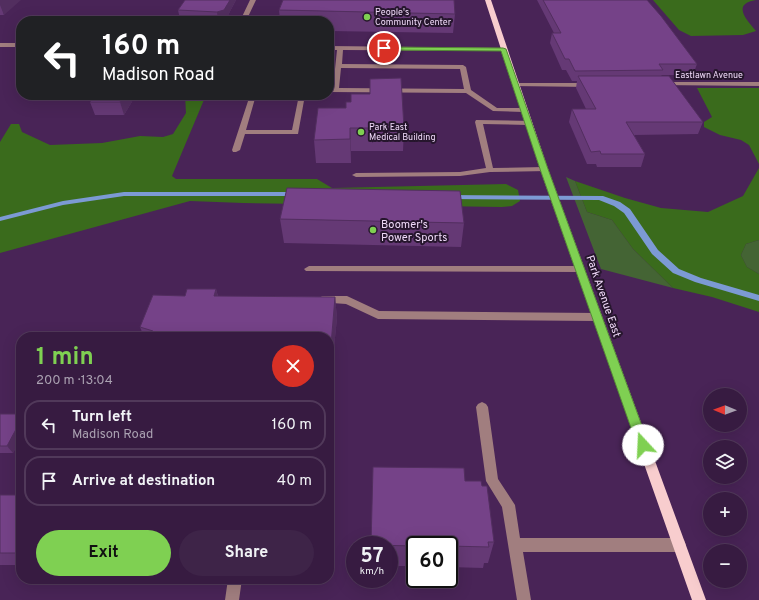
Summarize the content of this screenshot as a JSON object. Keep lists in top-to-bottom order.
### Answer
{
  "streets": {
    "main road": ["Park Avenue East"],
    "street": ["Eastlawn Avenue"]
  },
  "places": ["People's Community Center", "Park East Medical Building", "Boomer's Power Sports"],
  "north": "left",
  "page": {
    "turn": ["160 m", "Madison Road"],
    "heading": ["1 min", "200 m · 13:04"],
    "map_buttons": ["+", "−"],
    "list": [
      {
        "name": "Turn left",
        "note": "Madison Road",
        "value": "160 m"
      },
      {
        "name": "Arrive at destination",
        "value": "40 m"
      }
    ],
    "buttons": ["Exit", "Share"],
    "speed": "57 km/h",
    "limit": "60"
  }
}
